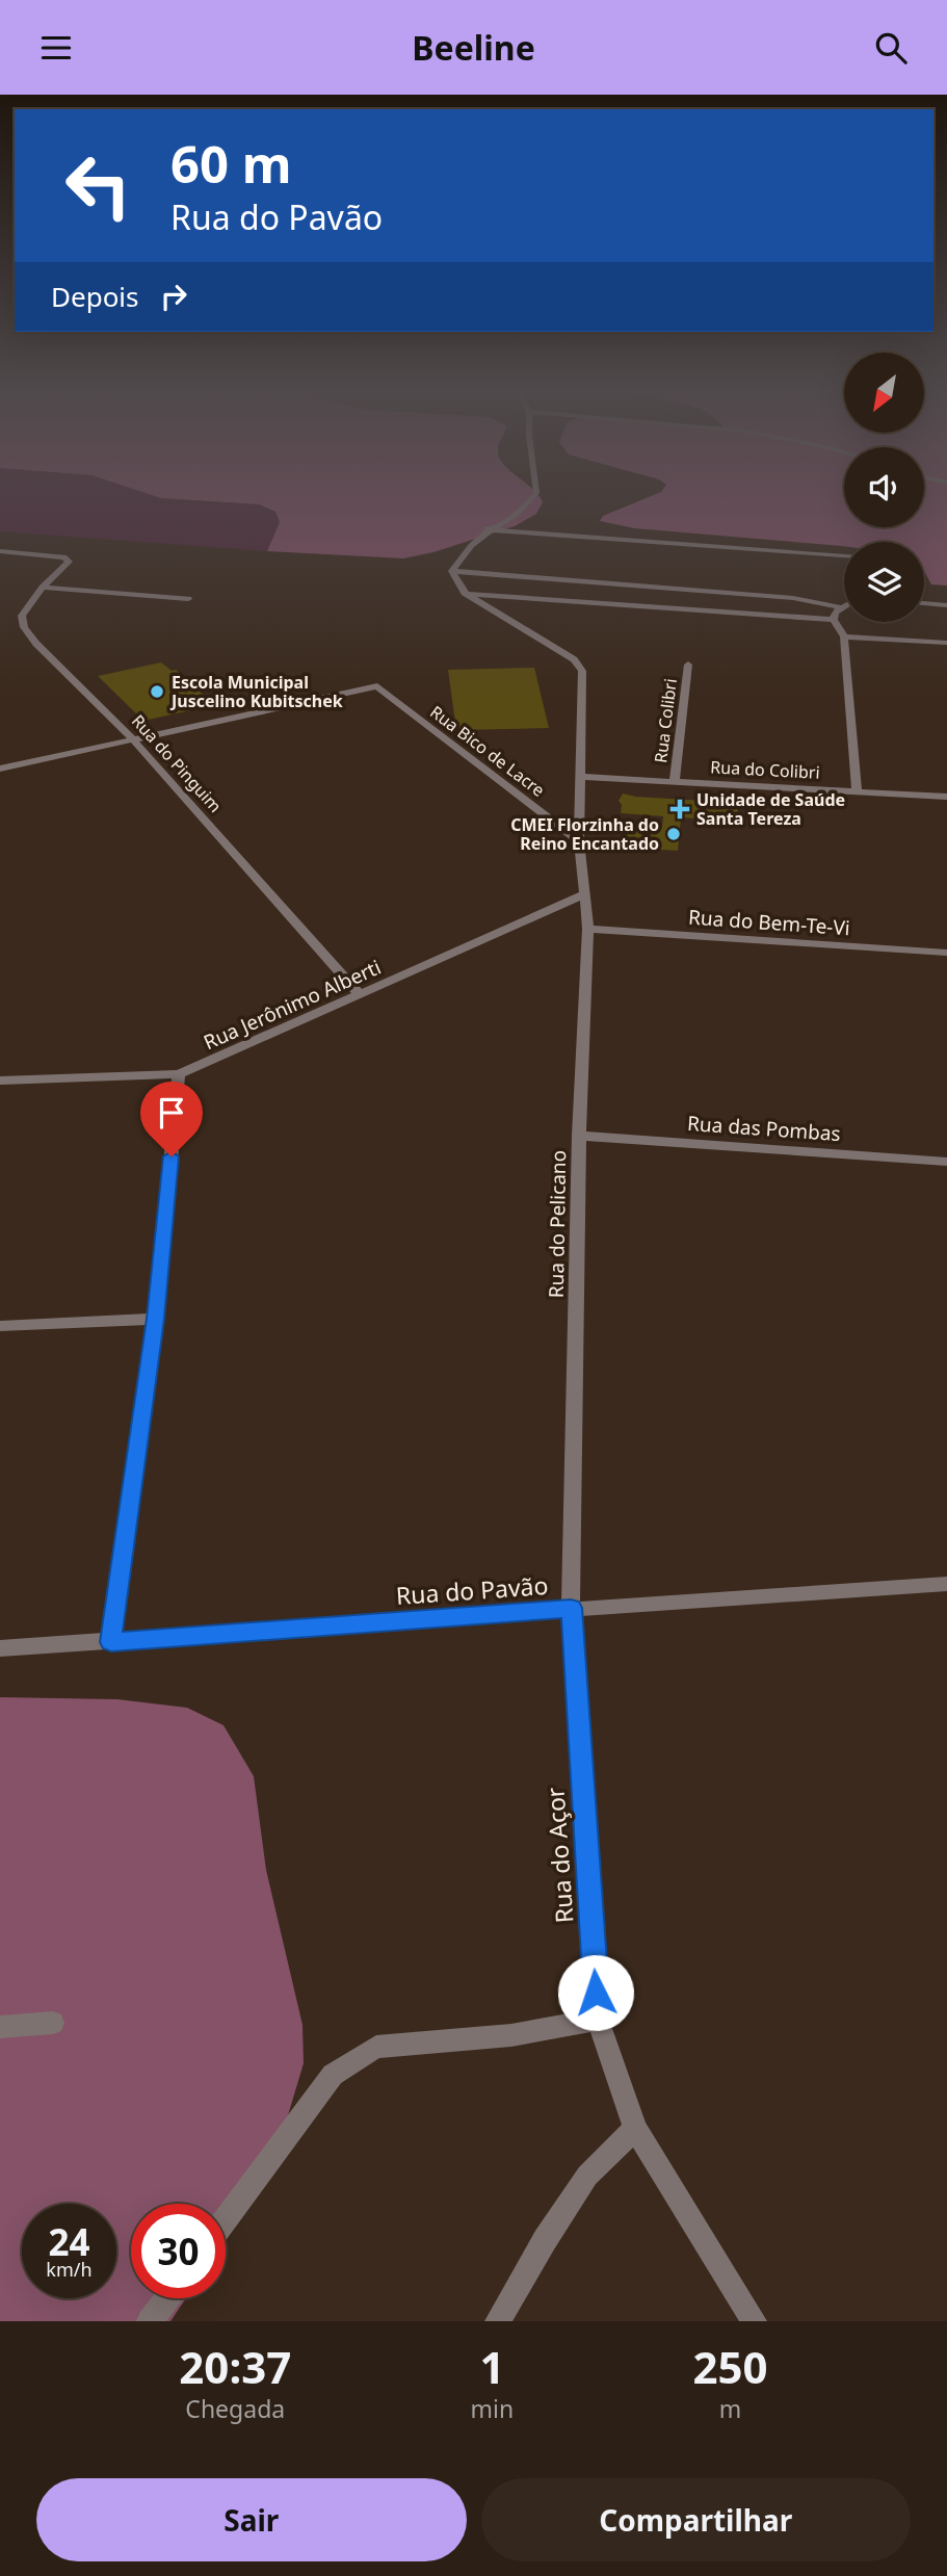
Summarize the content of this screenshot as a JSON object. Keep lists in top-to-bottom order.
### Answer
{
  "streets": {
    "street": [
      "Rua Colibri",
      "Rua Bico de Lacre",
      "Rua do Pinguim",
      "Rua do Colibri",
      "Rua do Bem-Te-Vi",
      "Rua Jerônimo Alberti",
      "Rua das Pombas",
      "Rua do Pelicano",
      "Rua do Pavão",
      "Rua do Açor"
    ]
  },
  "crossings": [
    ["Rua Colibri", "Rua do Colibri"],
    ["Rua Bico de Lacre", "Rua do Pinguim"],
    ["Rua Bico de Lacre", "Rua do Pelicano"],
    ["Rua do Pinguim", "Rua Jerônimo Alberti"],
    ["Rua do Bem-Te-Vi", "Rua do Pelicano"],
    ["Rua Jerônimo Alberti", "Rua do Pelicano"],
    ["Rua das Pombas", "Rua do Pelicano"],
    ["Rua do Pelicano", "Rua do Pavão"],
    ["Rua do Pelicano", "Rua do Açor"],
    ["Rua do Pavão", "Rua do Açor"]
  ],
  "places": {
    "other": ["Escola Municipal Juscelino Kubitschek", "CMEI Florzinha do Reino Encantado"],
    "health": ["Unidade de Saúde Santa Tereza"]
  },
  "north": "bottom left",
  "page": {
    "header": "Beeline",
    "turn": ["60 m", "Rua do Pavão"],
    "then": "Depois",
    "speed": "24 km/h",
    "limit": "30",
    "eta": [
      "20:37",
      "Chegada",
      "1",
      "min",
      "250",
      "m"
    ],
    "buttons": ["Sair", "Compartilhar"]
  }
}
